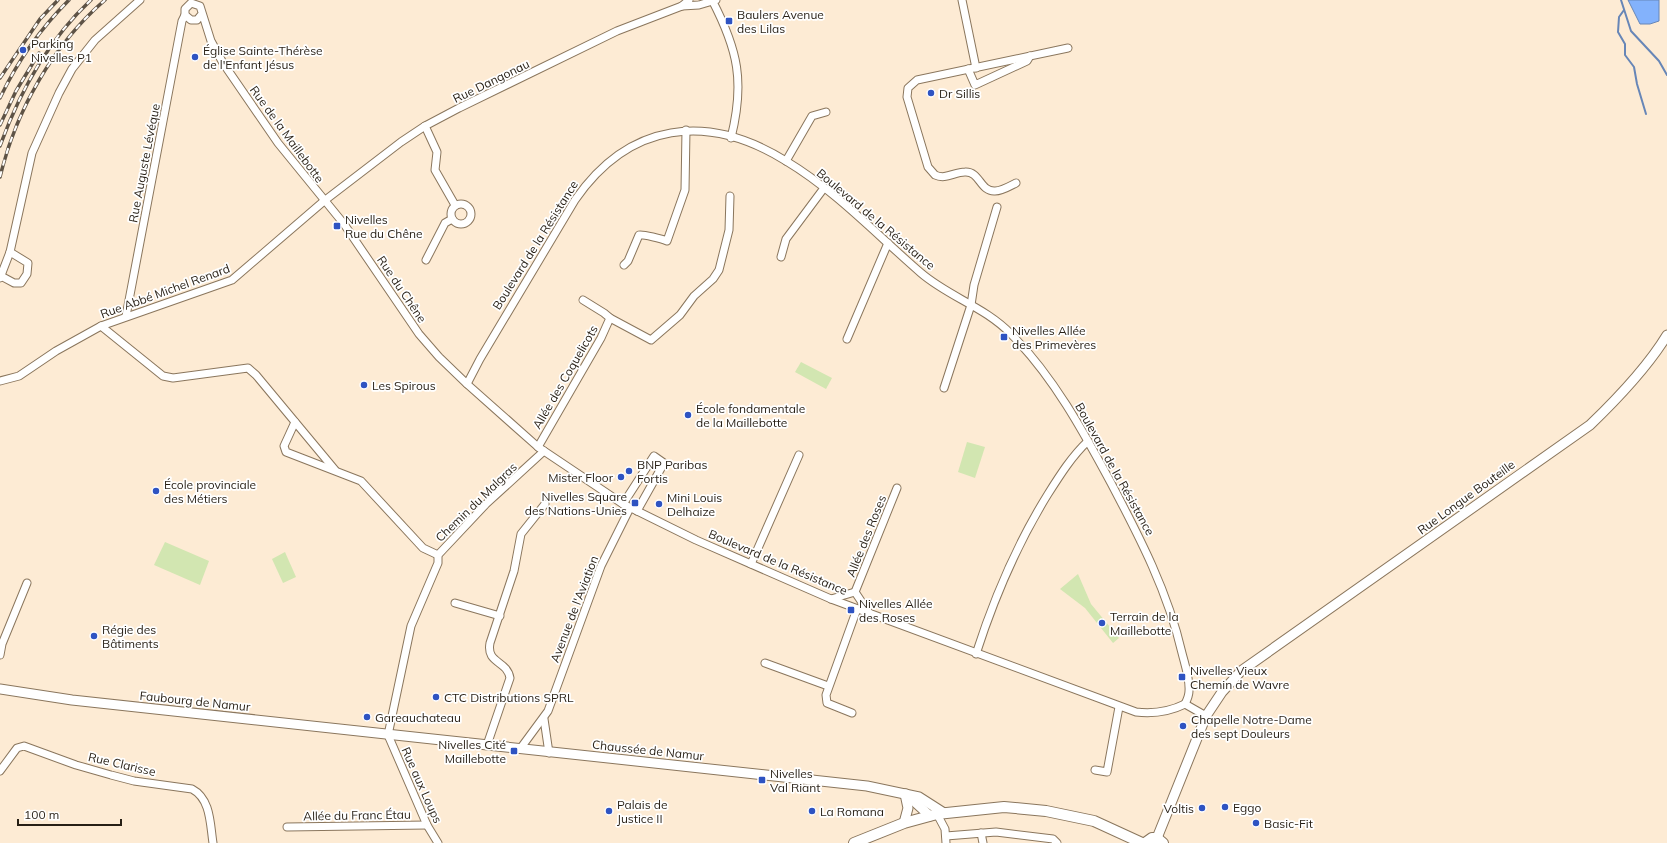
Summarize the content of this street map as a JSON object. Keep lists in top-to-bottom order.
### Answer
{
  "streets": {
    "street": [
      "Rue Dangonau",
      "Rue de la Maillebotte",
      "Rue Auguste Lévéque",
      "Boulevard de la Résistance",
      "Rue du Chêne",
      "Rue Abbé Michel Renard",
      "Allée des Coquelicots",
      "Rue Longue Bouteille",
      "Chemin du Malgras",
      "Allée des Roses",
      "Avenue de l'Aviation",
      "Faubourg de Namur",
      "Chaussée de Namur",
      "Rue Clarisse",
      "Rue aux Loups",
      "Allée du Franc Étau"
    ]
  },
  "crossings": [
    ["Rue Dangonau", "Rue de la Maillebotte"],
    ["Rue Dangonau", "Rue du Chêne"],
    ["Rue Dangonau", "Rue Abbé Michel Renard"],
    ["Rue de la Maillebotte", "Rue Auguste Lévéque"],
    ["Rue de la Maillebotte", "Rue du Chêne"],
    ["Rue de la Maillebotte", "Rue Abbé Michel Renard"],
    ["Rue Auguste Lévéque", "Rue Abbé Michel Renard"],
    ["Boulevard de la Résistance", "Rue du Chêne"],
    ["Boulevard de la Résistance", "Allée des Coquelicots"],
    ["Boulevard de la Résistance", "Chemin du Malgras"],
    ["Boulevard de la Résistance", "Allée des Roses"],
    ["Boulevard de la Résistance", "Avenue de l'Aviation"],
    ["Rue du Chêne", "Rue Abbé Michel Renard"],
    ["Allée des Coquelicots", "Chemin du Malgras"],
    ["Chemin du Malgras", "Faubourg de Namur"],
    ["Chemin du Malgras", "Chaussée de Namur"],
    ["Chemin du Malgras", "Rue aux Loups"],
    ["Avenue de l'Aviation", "Chaussée de Namur"],
    ["Faubourg de Namur", "Chaussée de Namur"],
    ["Faubourg de Namur", "Rue aux Loups"],
    ["Chaussée de Namur", "Rue aux Loups"],
    ["Rue aux Loups", "Allée du Franc Étau"]
  ],
  "places": {
    "transit": [
      "Baulers Avenue des Lilas",
      "Nivelles Rue du Chêne",
      "Nivelles Allée des Primevères",
      "Nivelles Square des Nations-Unies",
      "Nivelles Allée des Roses",
      "Nivelles Vieux Chemin de Wavre",
      "Nivelles Cité Maillebotte",
      "Nivelles Val Riant"
    ],
    "other": [
      "Parking Nivelles P1",
      "Église Sainte-Thérèse de l'Enfant Jésus",
      "Dr Sillis",
      "Les Spirous",
      "École fondamentale de la Maillebotte",
      "BNP Paribas Fortis",
      "Mister Floor",
      "École provinciale des Métiers",
      "Mini Louis Delhaize",
      "Terrain de la Maillebotte",
      "Régie des Bâtiments",
      "CTC Distributions SPRL",
      "Gareauchateau",
      "Chapelle Notre-Dame des sept Douleurs",
      "Eggo",
      "Voltis",
      "Palais de Justice II",
      "La Romana",
      "Basic-Fit"
    ]
  },
  "scale_bar": "100 m"
}
